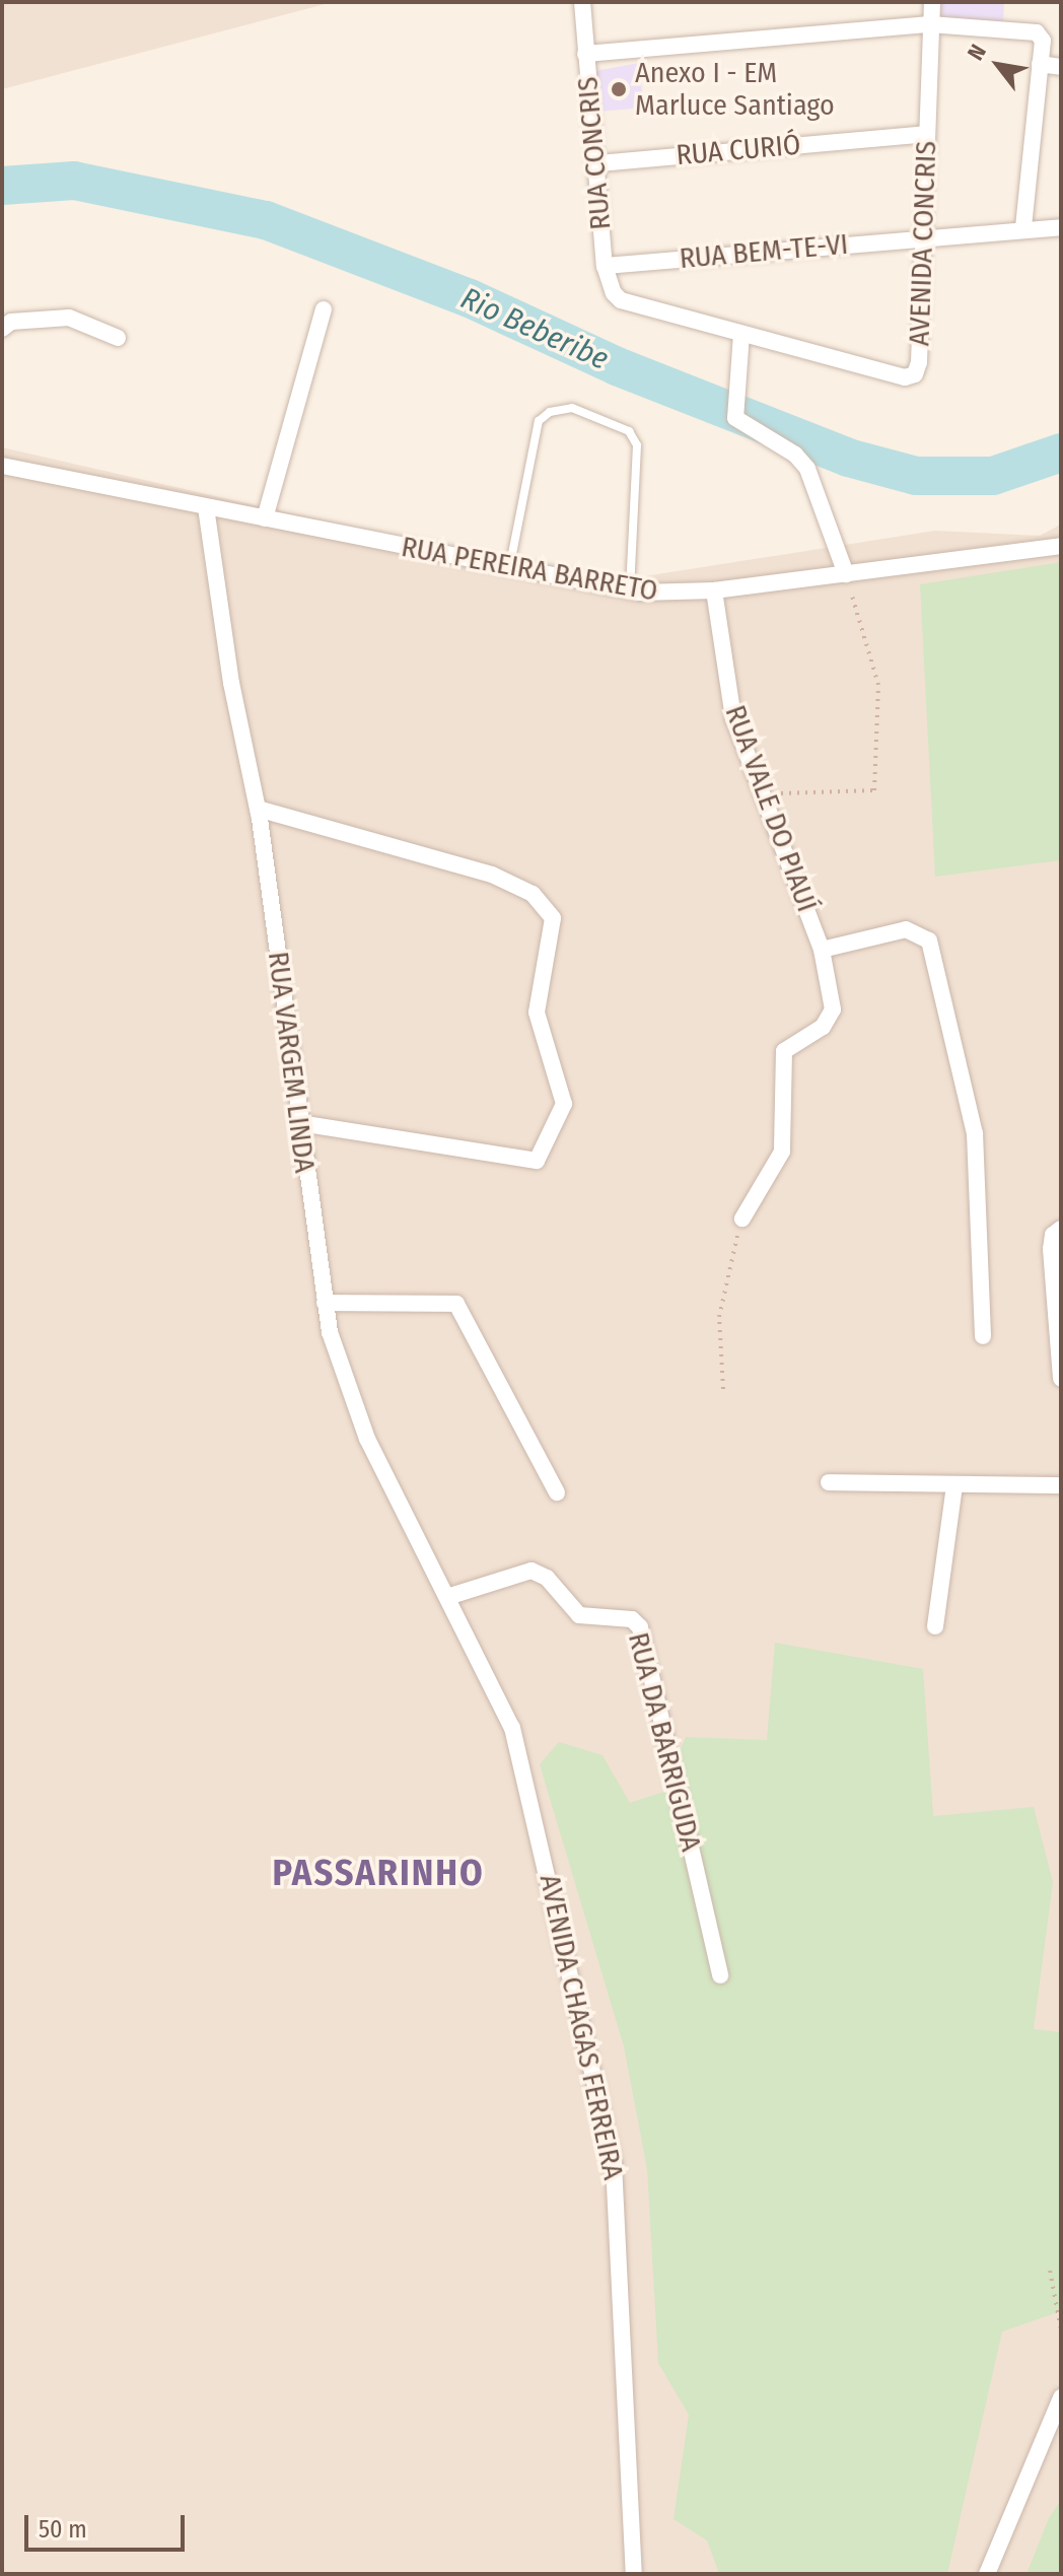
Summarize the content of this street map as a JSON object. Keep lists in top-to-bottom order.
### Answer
{
  "streets": {
    "street": [
      "RUA CURIÓ",
      "RUA CONCRIS",
      "AVENIDA CONCRIS",
      "RUA BEM-TE-VI",
      "RUA PEREIRA BARRETO",
      "RUA VALE DO PIAUÍ",
      "RUA VARGEM LINDA",
      "RUA DA BARRIGUDA",
      "AVENIDA CHAGAS FERREIRA"
    ]
  },
  "crossings": [
    ["RUA CURIÓ", "RUA CONCRIS"],
    ["RUA CURIÓ", "AVENIDA CONCRIS"],
    ["RUA CONCRIS", "AVENIDA CONCRIS"],
    ["RUA CONCRIS", "RUA BEM-TE-VI"],
    ["AVENIDA CONCRIS", "RUA BEM-TE-VI"],
    ["RUA PEREIRA BARRETO", "RUA VALE DO PIAUÍ"],
    ["RUA PEREIRA BARRETO", "RUA VARGEM LINDA"],
    ["RUA VARGEM LINDA", "RUA DA BARRIGUDA"],
    ["RUA VARGEM LINDA", "AVENIDA CHAGAS FERREIRA"],
    ["RUA DA BARRIGUDA", "AVENIDA CHAGAS FERREIRA"]
  ],
  "districts": ["PASSARINHO"],
  "water": ["Rio Beberibe"],
  "places": ["Anexo I - EM Marluce Santiago"],
  "scale_bar": "50 m",
  "north": "top left"
}
